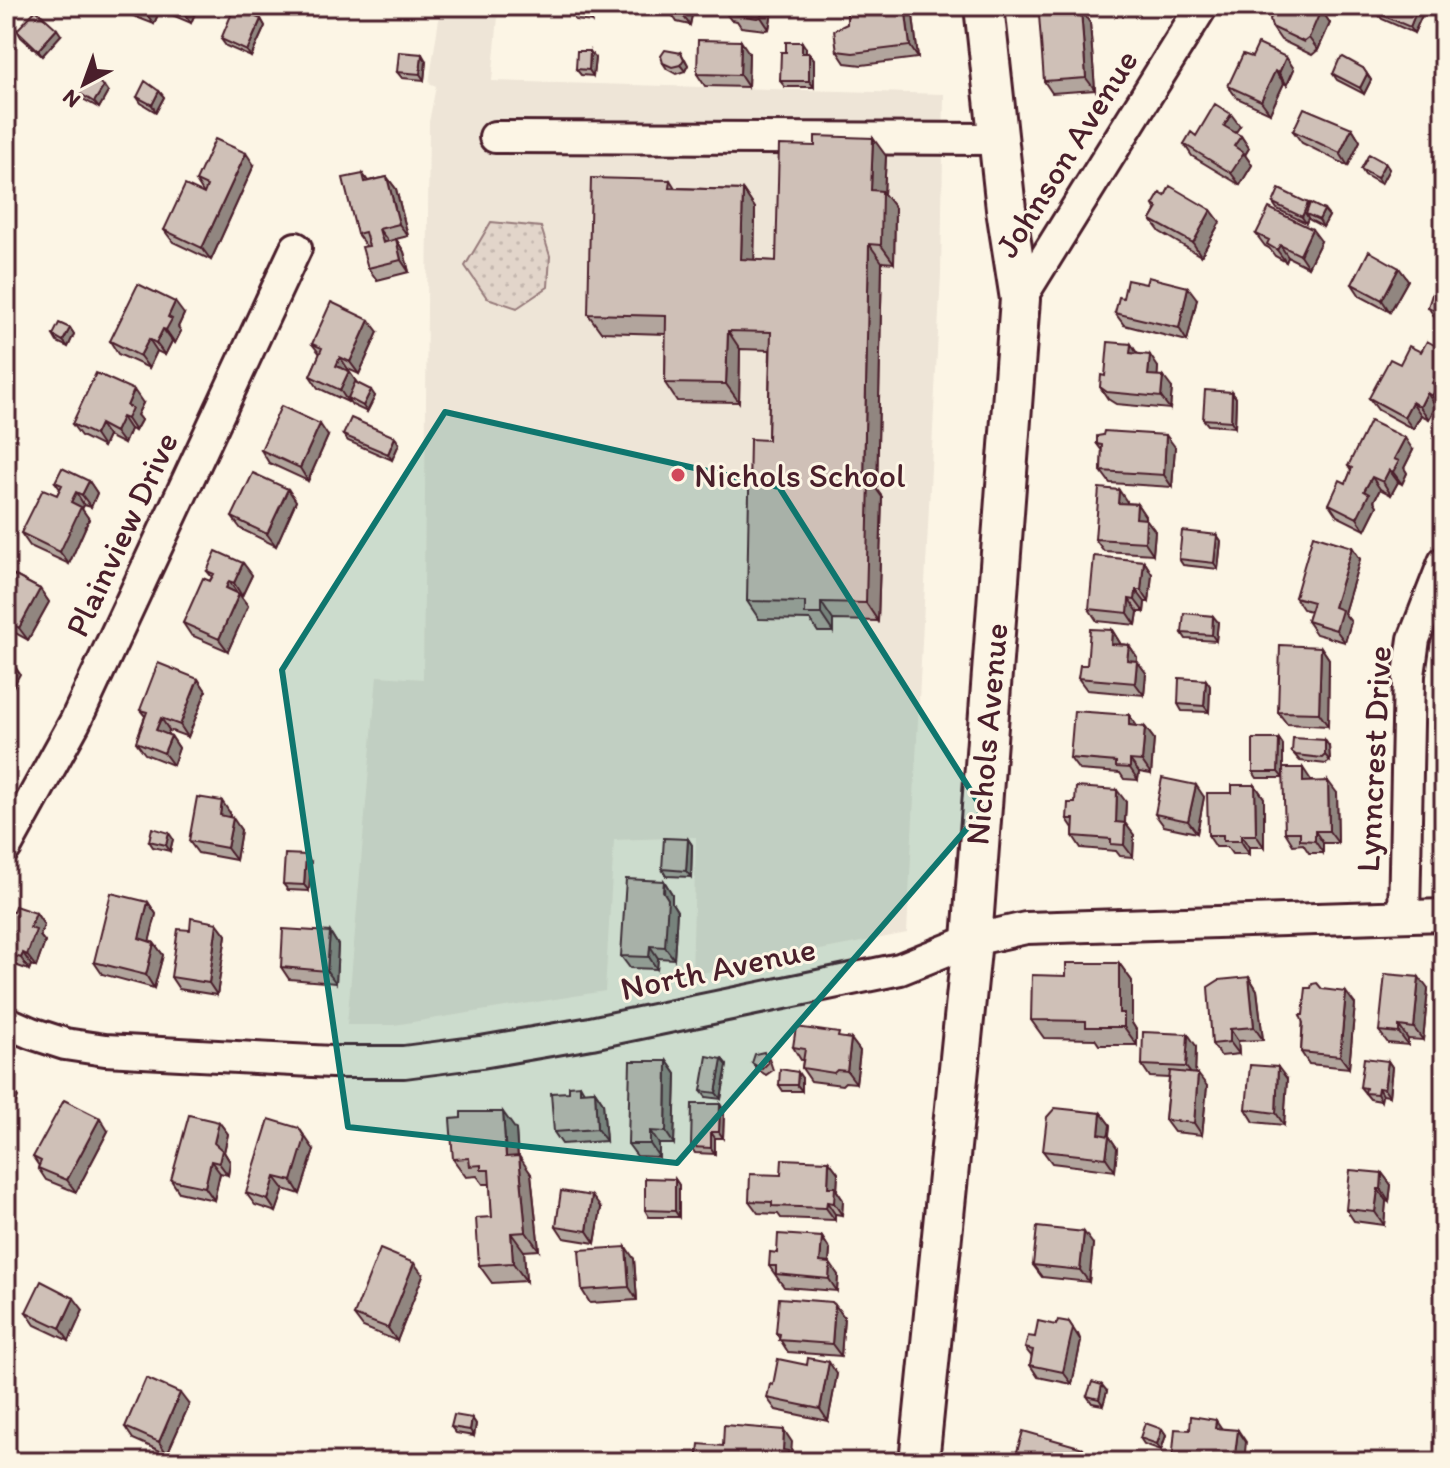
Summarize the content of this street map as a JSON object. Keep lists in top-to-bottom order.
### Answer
{
  "streets": {
    "main road": ["Nichols Avenue"],
    "street": [
      "Johnson Avenue",
      "Plainview Drive",
      "Lynncrest Drive",
      "North Avenue"
    ]
  },
  "crossings": [
    ["Johnson Avenue", "Nichols Avenue"],
    ["Nichols Avenue", "North Avenue"],
    ["Lynncrest Drive", "North Avenue"]
  ],
  "places": ["Nichols School"],
  "north": "bottom left"
}
